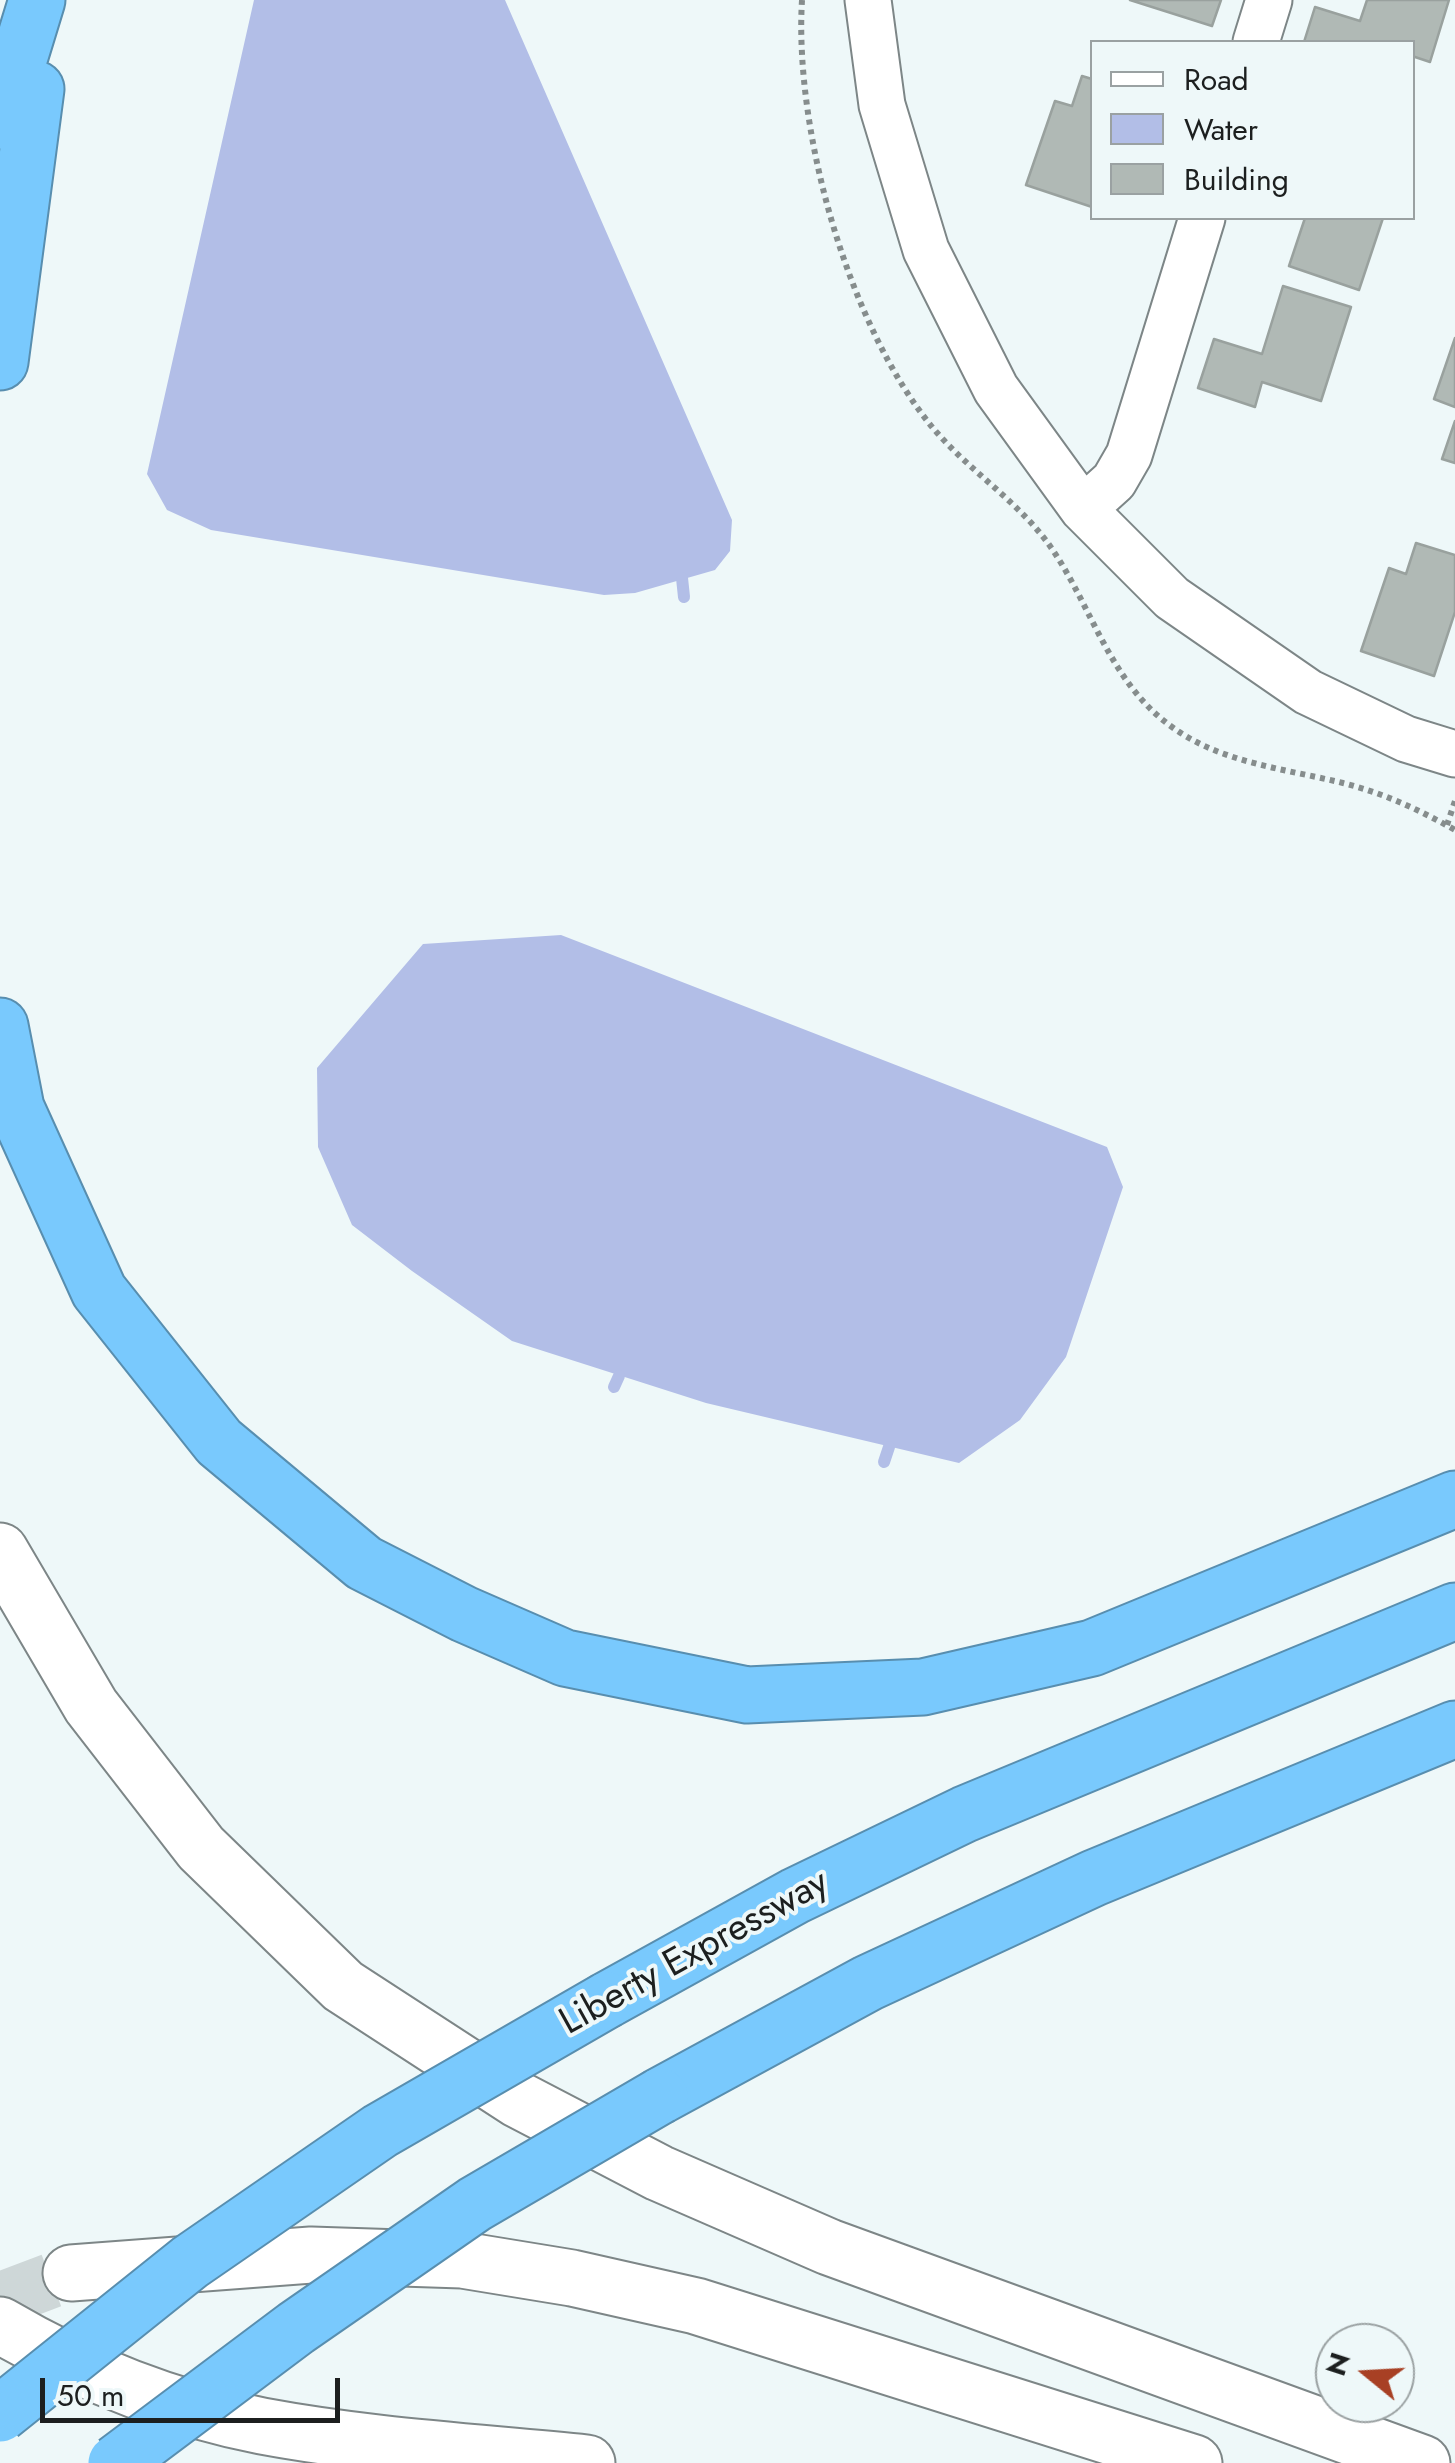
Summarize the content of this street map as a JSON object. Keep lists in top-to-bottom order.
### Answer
{
  "streets": {
    "highway": ["Liberty Expressway"]
  },
  "legend": ["Road", "Water", "Building"],
  "scale_bar": "50 m",
  "north": "left"
}
